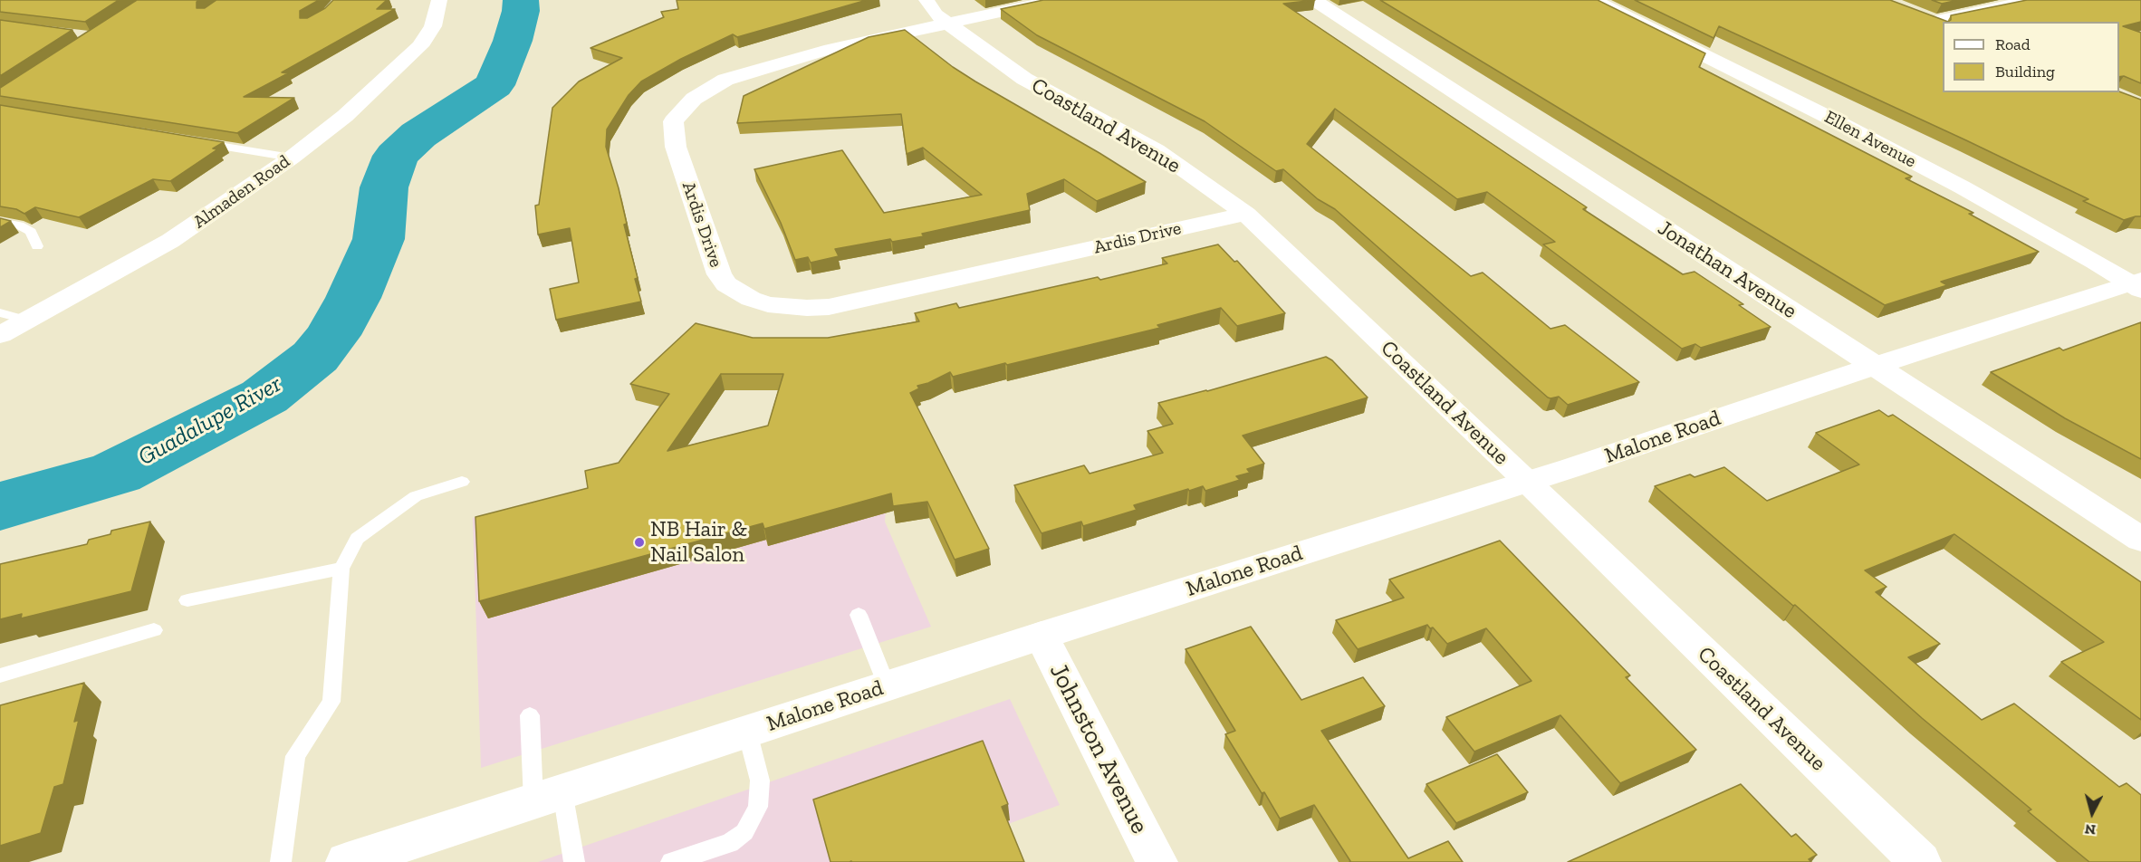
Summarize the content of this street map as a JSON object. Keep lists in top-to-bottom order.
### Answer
{
  "streets": {
    "street": [
      "Coastland Avenue",
      "Ellen Avenue",
      "Almaden Road",
      "Ardis Drive",
      "Jonathan Avenue",
      "Malone Road",
      "Johnston Avenue"
    ]
  },
  "crossings": [
    ["Coastland Avenue", "Ardis Drive"],
    ["Coastland Avenue", "Malone Road"],
    ["Ellen Avenue", "Malone Road"],
    ["Jonathan Avenue", "Malone Road"],
    ["Malone Road", "Johnston Avenue"]
  ],
  "water": ["Guadalupe River"],
  "places": ["NB Hair & Nail Salon"],
  "legend": ["Road", "Building"],
  "north": "bottom"
}
